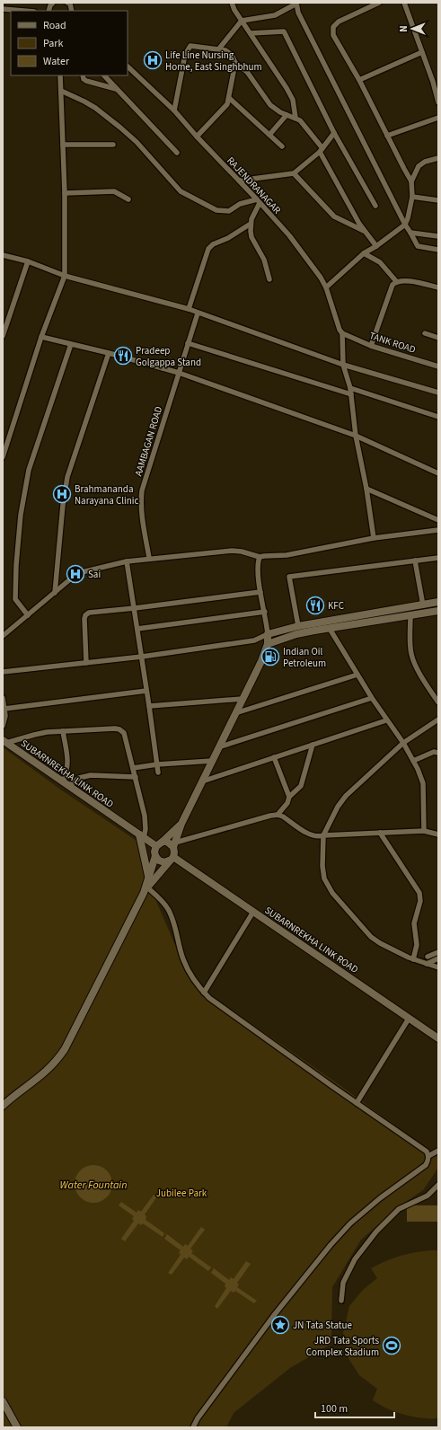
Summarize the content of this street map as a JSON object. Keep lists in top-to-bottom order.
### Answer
{
  "streets": {
    "main road": ["SUBARNREKHA LINK ROAD"],
    "street": ["RAJENDRANAGAR", "TANK ROAD", "AAMBAGAN ROAD"]
  },
  "crossings": [
    ["RAJENDRANAGAR", "TANK ROAD"]
  ],
  "water": ["Water Fountain"],
  "parks": ["Jubilee Park"],
  "places": {
    "hospital": ["Life Line Nursing Home, East Singhbhum", "Brahmananda Narayana Clinic", "Sai"],
    "restaurant": ["Pradeep Golgappa Stand", "KFC"],
    "fuel station": ["Indian Oil Petroleum"],
    "place": ["JN Tata Statue"],
    "sports": ["JRD Tata Sports Complex Stadium"]
  },
  "legend": ["Road", "Park", "Water"],
  "scale_bar": "100 m",
  "north": "left"
}
